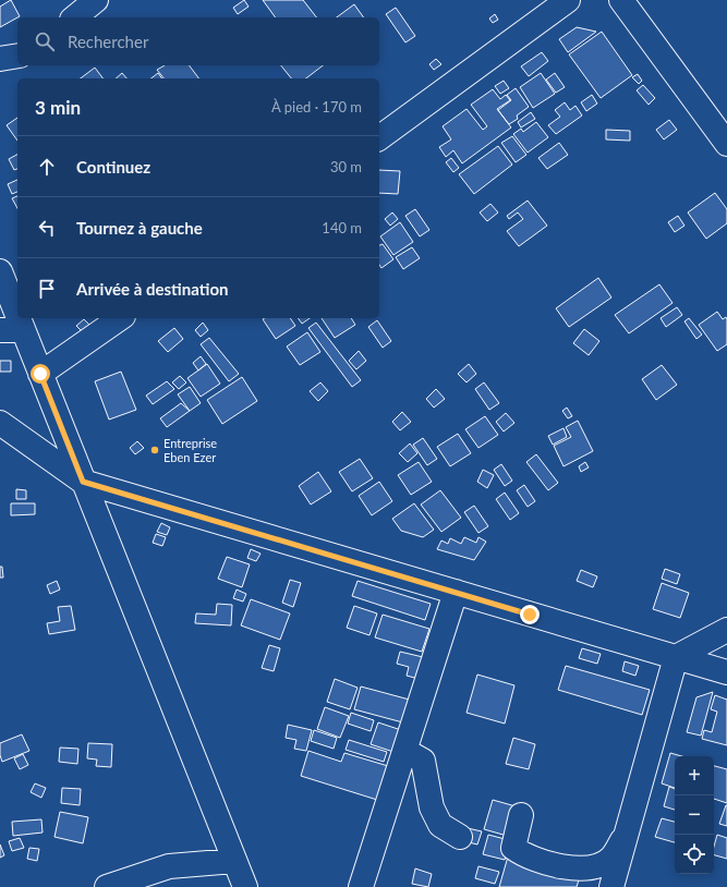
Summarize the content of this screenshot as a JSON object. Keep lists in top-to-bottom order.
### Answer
{
  "places": ["Entreprise Eben Ezer"],
  "page": {
    "search": "Rechercher",
    "heading": ["3 min", "À pied · 170 m"],
    "list": [
      ["Continuez", "30 m"],
      ["Tournez à gauche", "140 m"],
      "Arrivée à destination"
    ],
    "map_buttons": ["+", "−"]
  }
}
